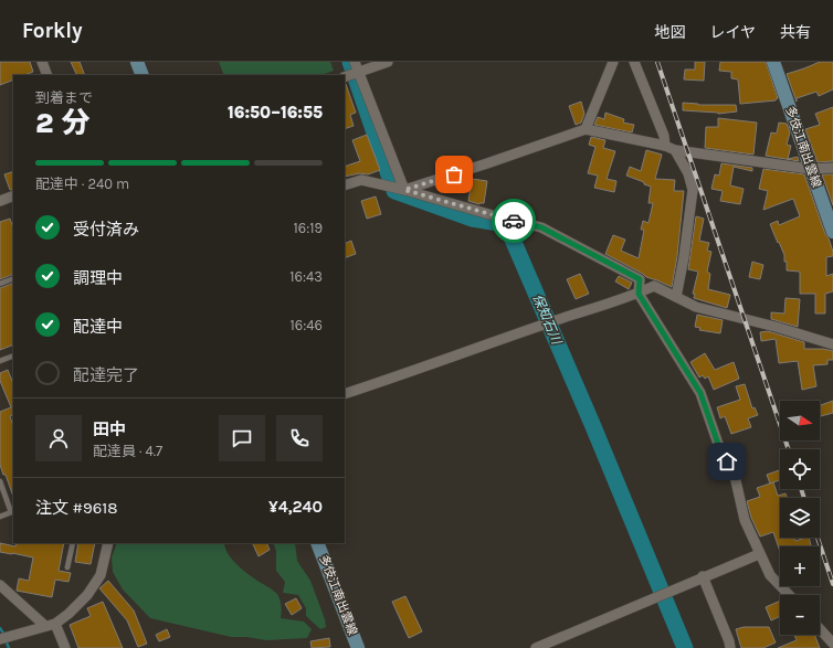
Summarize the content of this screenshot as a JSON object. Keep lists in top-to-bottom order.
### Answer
{
  "streets": {
    "main road": ["多伎江南出雲線"]
  },
  "water": ["保知石川"],
  "north": "right",
  "page": {
    "header": "Forkly",
    "nav": ["地図", "レイヤ", "共有"],
    "heading": ["2 分", "到着まで", "16:50–16:55"],
    "panel": [
      "田中",
      "配達員 · 4.7",
      "注文 #9618",
      "¥4,240"
    ],
    "bar": "配達中 · 240 m",
    "list": [
      ["受付済み", "16:19"],
      ["調理中", "16:43"],
      ["配達中", "16:46"],
      "配達完了"
    ],
    "map_buttons": ["+", "−"]
  }
}
